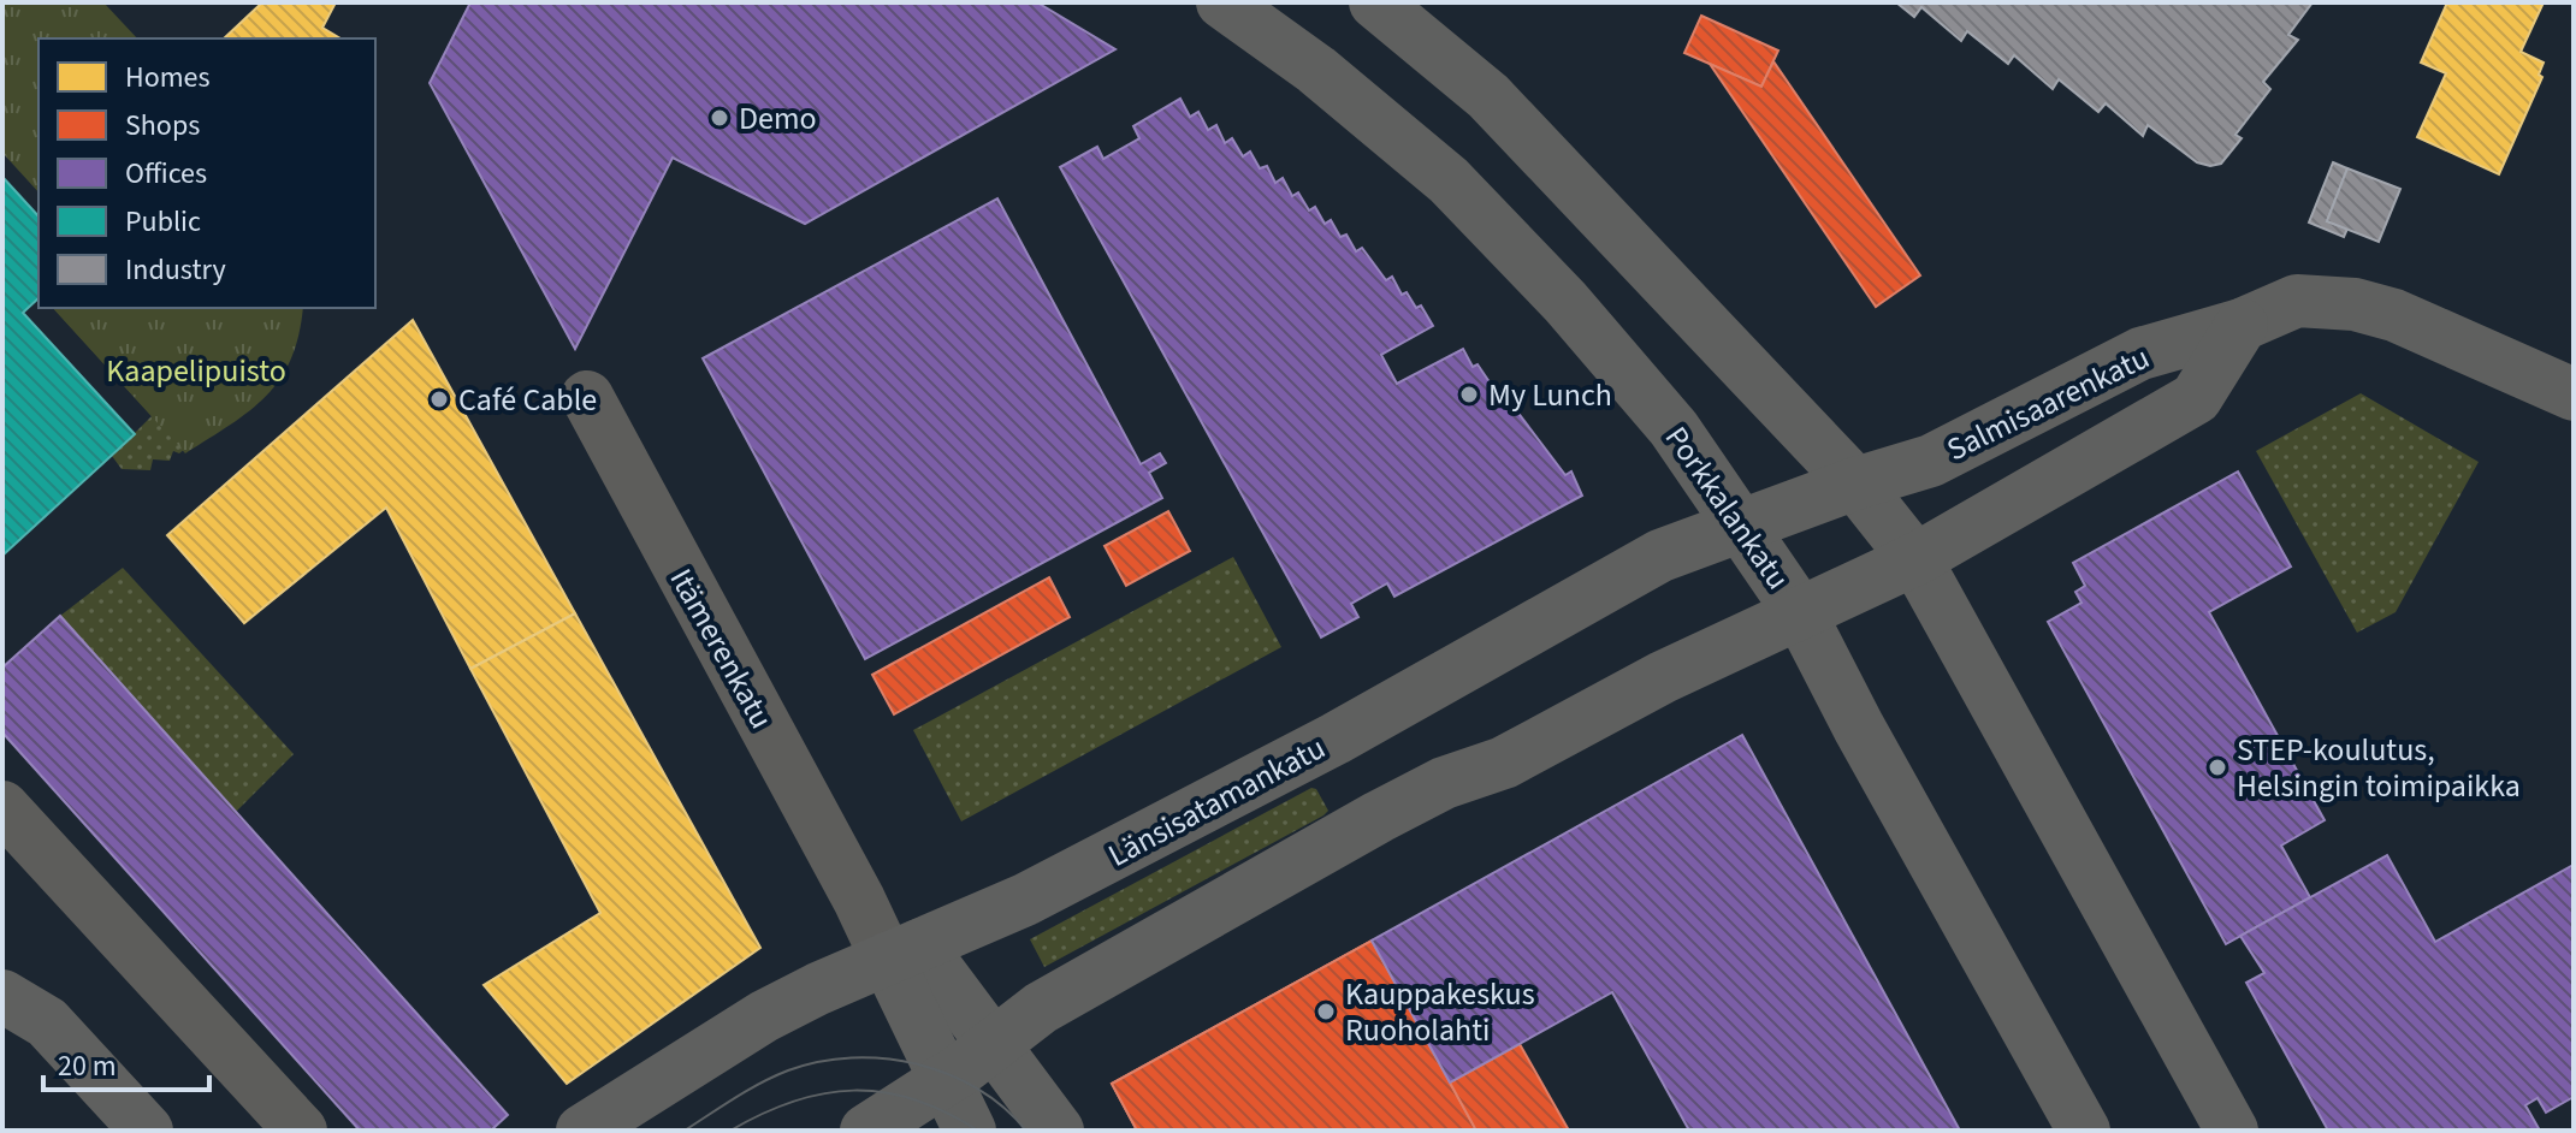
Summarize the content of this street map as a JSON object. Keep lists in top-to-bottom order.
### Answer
{
  "streets": {
    "main road": [
      "Salmisaarenkatu",
      "Porkkalankatu",
      "Itämerenkatu",
      "Länsisatamankatu"
    ]
  },
  "crossings": [
    ["Salmisaarenkatu", "Länsisatamankatu"],
    ["Porkkalankatu", "Länsisatamankatu"],
    ["Itämerenkatu", "Länsisatamankatu"]
  ],
  "parks": ["Kaapelipuisto"],
  "places": [
    "Demo",
    "My Lunch",
    "Café Cable",
    "STEP-koulutus, Helsingin toimipaikka",
    "Kauppakeskus Ruoholahti"
  ],
  "legend": [
    "Homes",
    "Shops",
    "Offices",
    "Public",
    "Industry"
  ],
  "scale_bar": "20 m"
}
